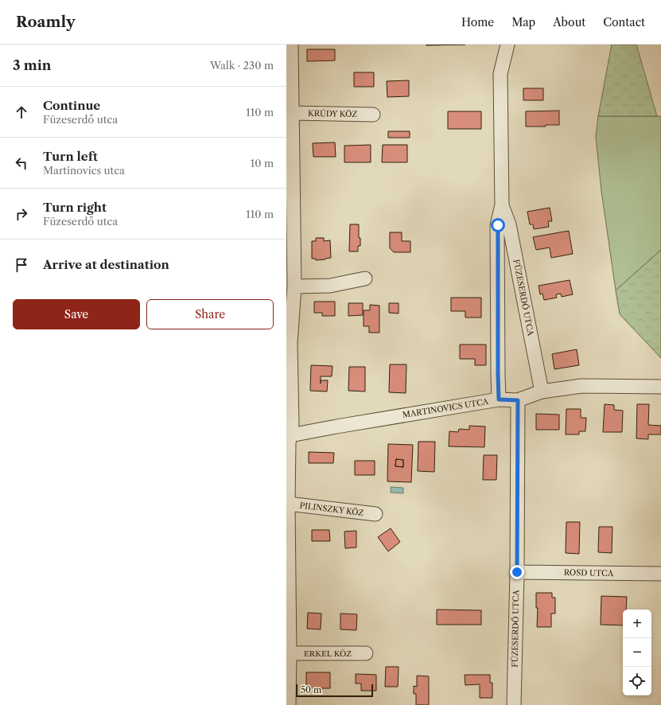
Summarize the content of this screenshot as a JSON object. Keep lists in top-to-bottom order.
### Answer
{
  "streets": {
    "street": [
      "KRÚDY KÖZ",
      "FÜZESERDŐ UTCA",
      "MARTINOVICS UTCA",
      "PILINSZKY KÖZ",
      "ROSD UTCA",
      "ERKEL KÖZ"
    ]
  },
  "crossings": [
    ["FÜZESERDŐ UTCA", "MARTINOVICS UTCA"],
    ["FÜZESERDŐ UTCA", "ROSD UTCA"]
  ],
  "scale_bar": "50 m",
  "page": {
    "header": "Roamly",
    "nav": [
      "Home",
      "Map",
      "About",
      "Contact"
    ],
    "heading": ["3 min", "Walk · 230 m"],
    "list": [
      ["Continue", "Füzeserdő utca", "110 m"],
      ["Turn left", "Martinovics utca", "10 m"],
      ["Turn right", "Füzeserdő utca", "110 m"],
      "Arrive at destination"
    ],
    "buttons": ["Save", "Share"],
    "map_buttons": ["+", "−"],
    "scale": "50 m"
  }
}
